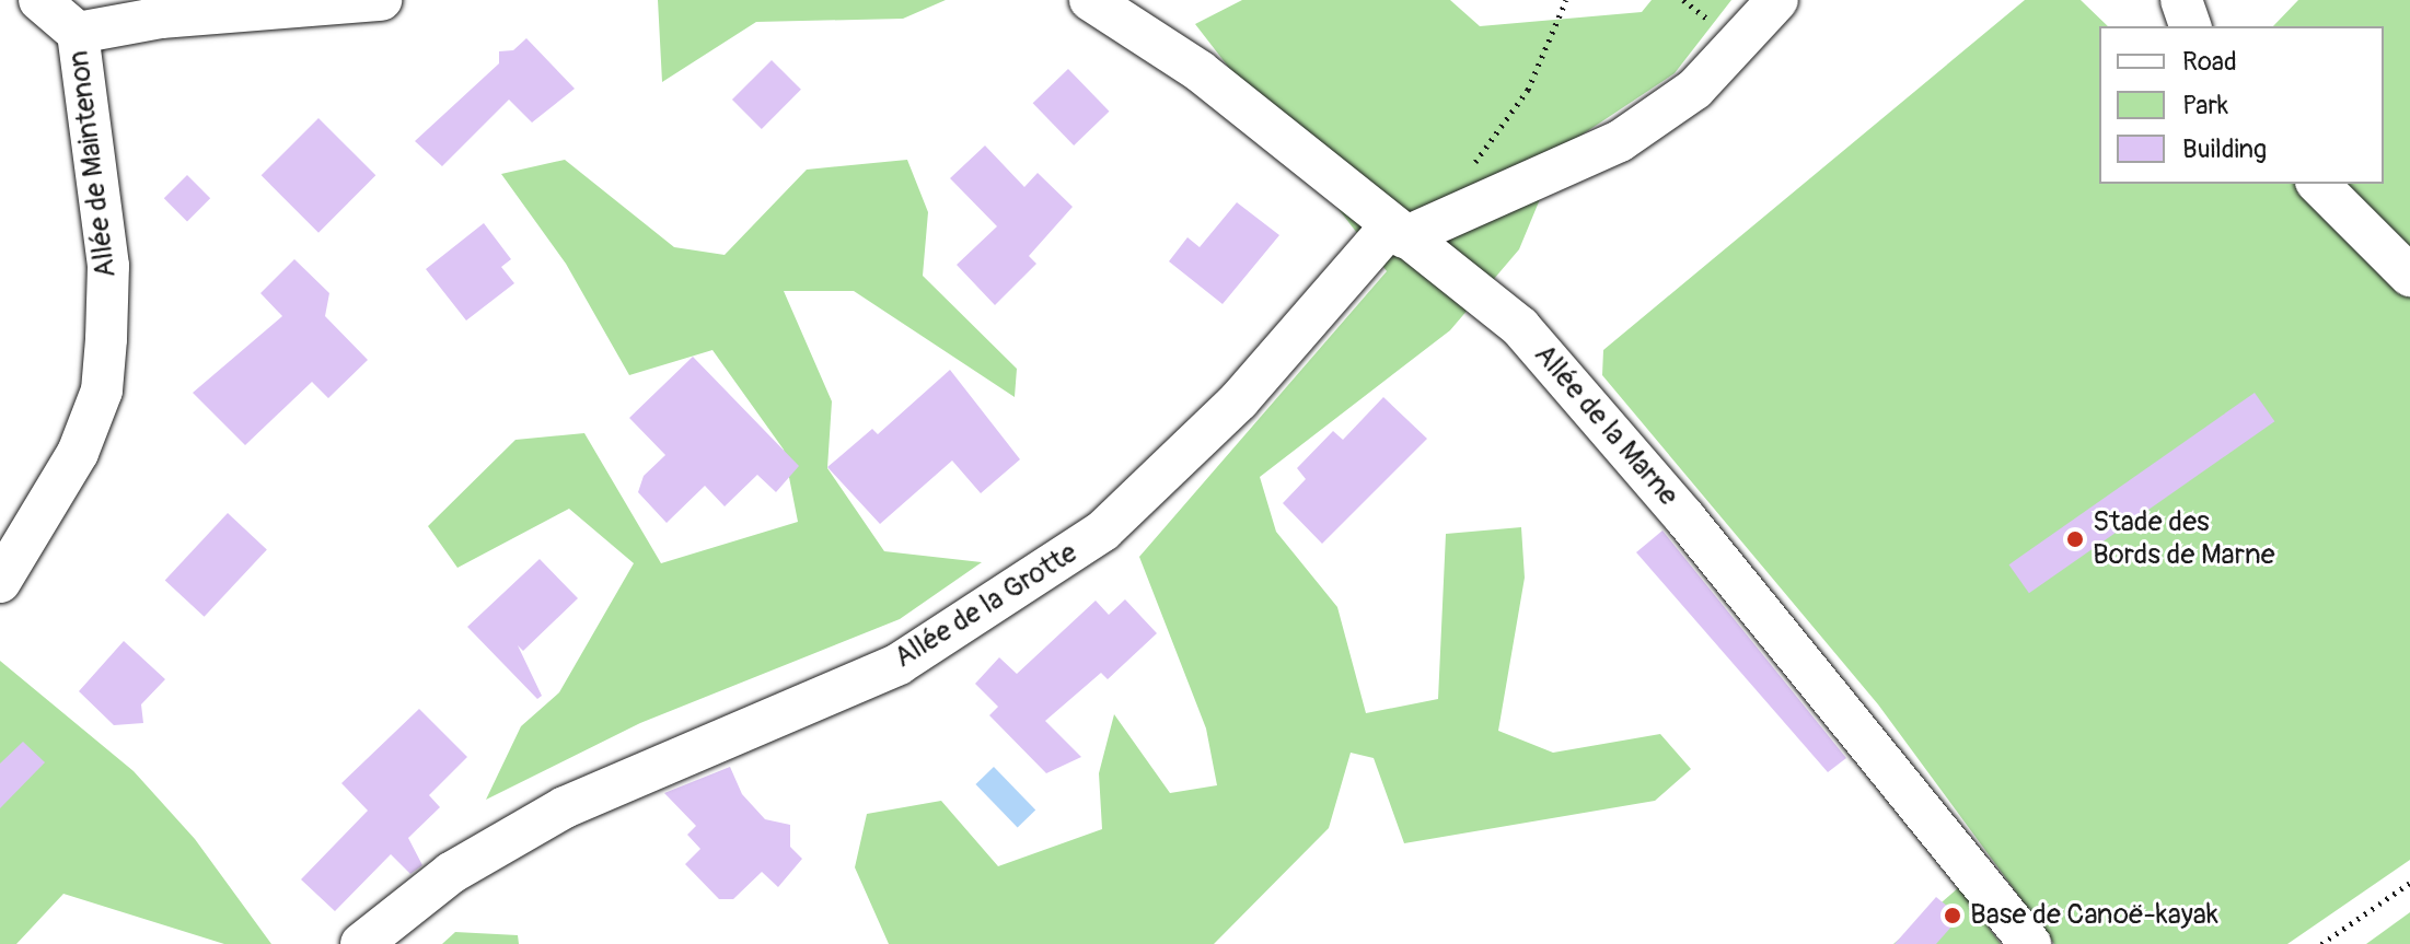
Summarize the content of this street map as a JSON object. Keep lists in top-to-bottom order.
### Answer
{
  "streets": {
    "street": ["Allée de Maintenon", "Allée de la Marne", "Allée de la Grotte"]
  },
  "crossings": [
    ["Allée de la Marne", "Allée de la Grotte"]
  ],
  "places": ["Stade des Bords de Marne", "Base de Canoë-kayak"],
  "legend": ["Road", "Park", "Building"]
}
